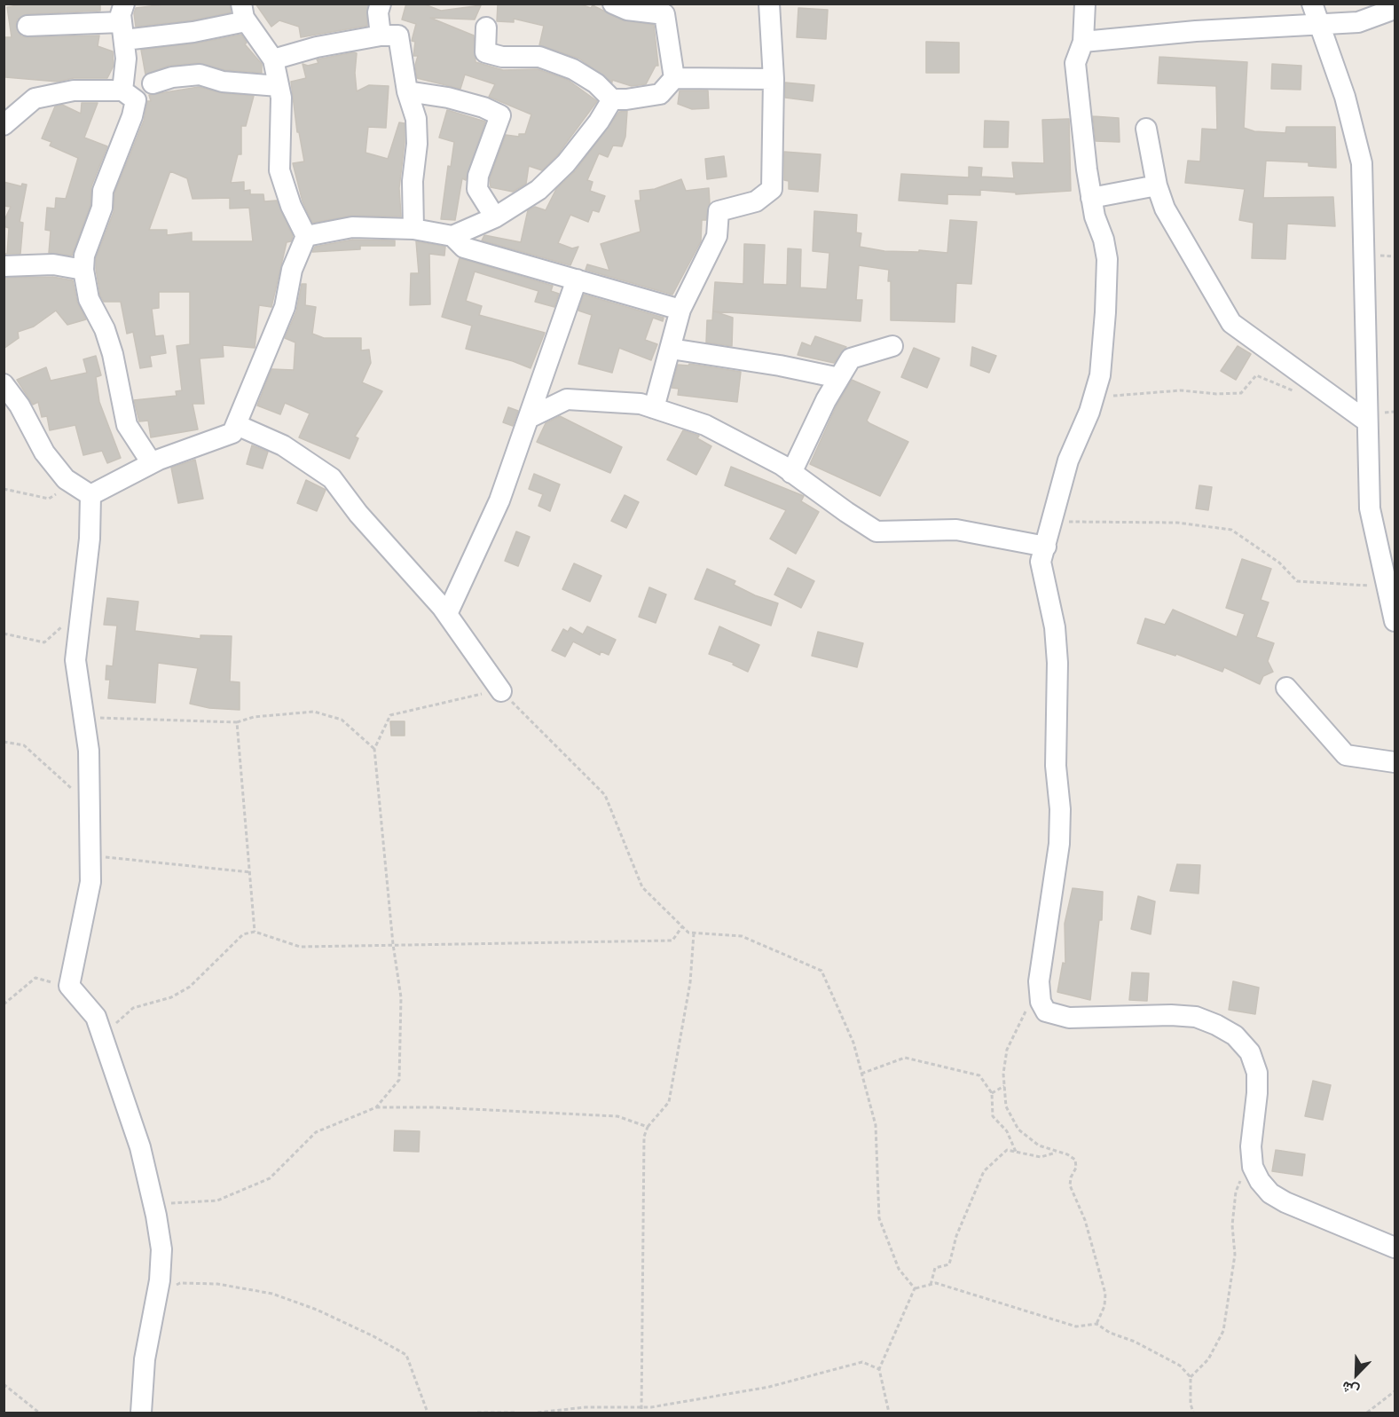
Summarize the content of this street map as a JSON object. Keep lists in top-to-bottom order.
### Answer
{
  "north": "bottom left"
}
